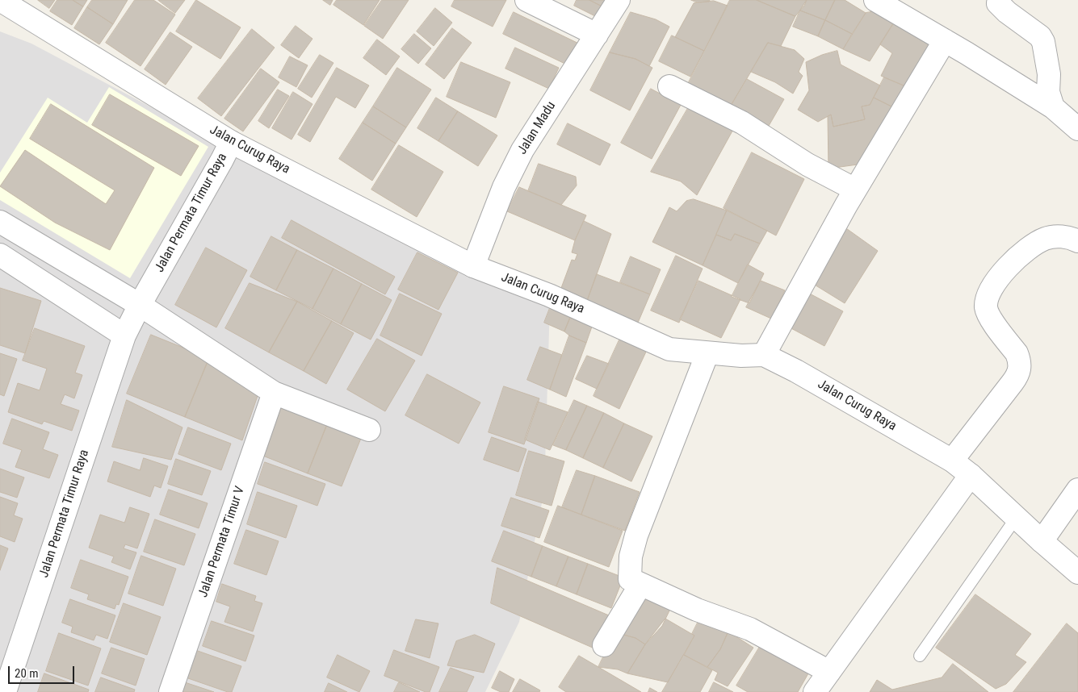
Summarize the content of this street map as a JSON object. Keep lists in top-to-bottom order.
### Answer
{
  "streets": {
    "street": [
      "Jalan Madu",
      "Jalan Curug Raya",
      "Jalan Permata Timur Raya",
      "Jalan Permata Timur V"
    ]
  },
  "crossings": [
    ["Jalan Madu", "Jalan Curug Raya"],
    ["Jalan Curug Raya", "Jalan Permata Timur Raya"]
  ],
  "scale_bar": "20 m"
}
